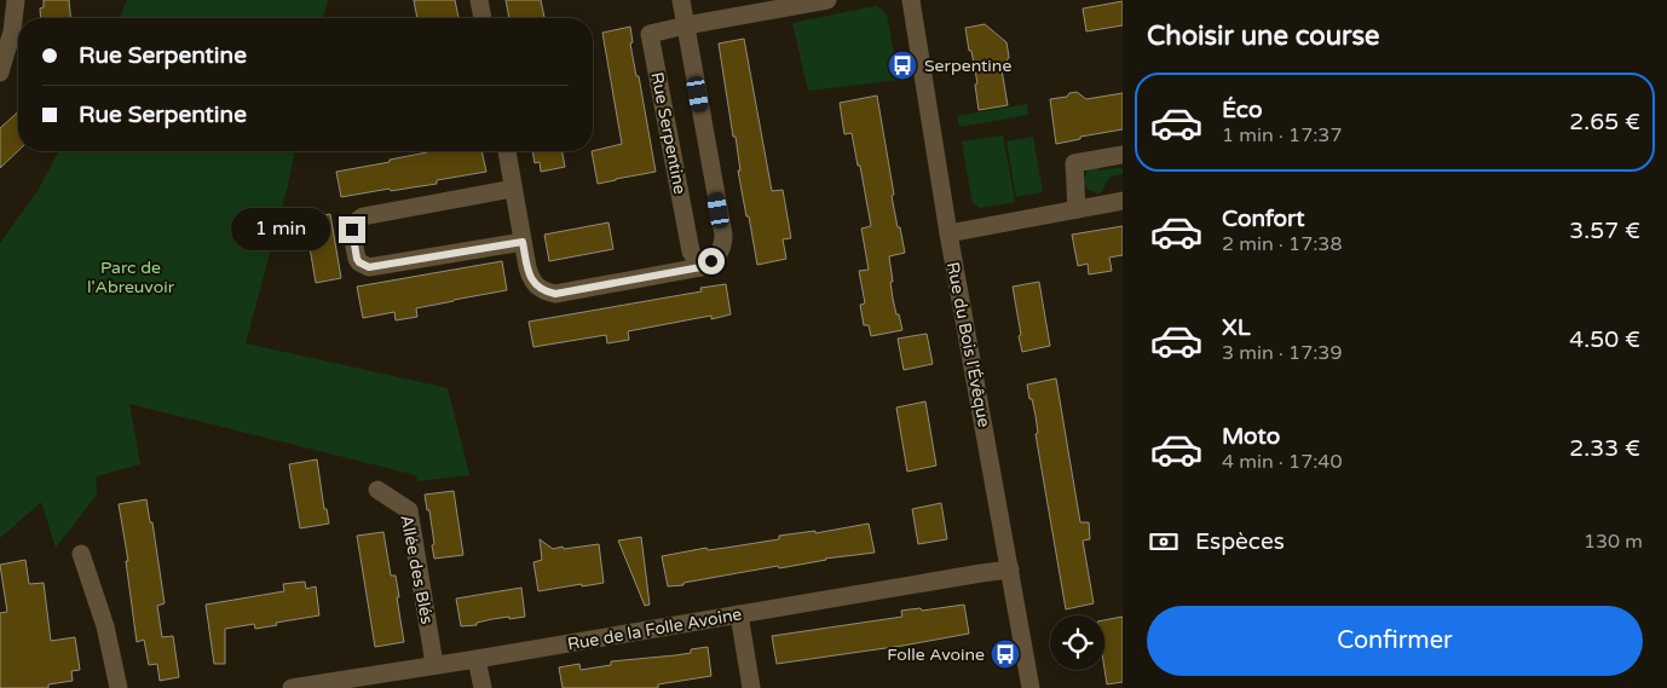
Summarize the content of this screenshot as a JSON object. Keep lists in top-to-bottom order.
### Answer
{
  "streets": {
    "street": [
      "Rue Serpentine",
      "Rue du Bois l'Évêque",
      "Allée des Blés",
      "Rue de la Folle Avoine"
    ]
  },
  "crossings": [
    ["Rue du Bois l'Évêque", "Rue de la Folle Avoine"],
    ["Allée des Blés", "Rue de la Folle Avoine"]
  ],
  "parks": ["Parc de l'Abreuvoir"],
  "places": {
    "bus stop": ["Serpentine", "Folle Avoine"]
  },
  "page": {
    "heading": "Choisir une course",
    "banner": ["Rue Serpentine", "Rue Serpentine"],
    "list": [
      {
        "name": "Éco",
        "note": "1 min · 17:37",
        "value": "2.65 €"
      },
      {
        "name": "Confort",
        "note": "2 min · 17:38",
        "value": "3.57 €"
      },
      {
        "name": "XL",
        "note": "3 min · 17:39",
        "value": "4.50 €"
      },
      {
        "name": "Moto",
        "note": "4 min · 17:40",
        "value": "2.33 €"
      }
    ],
    "bubble": "1 min",
    "pay": ["Espèces", "130 m"],
    "buttons": "Confirmer"
  }
}
